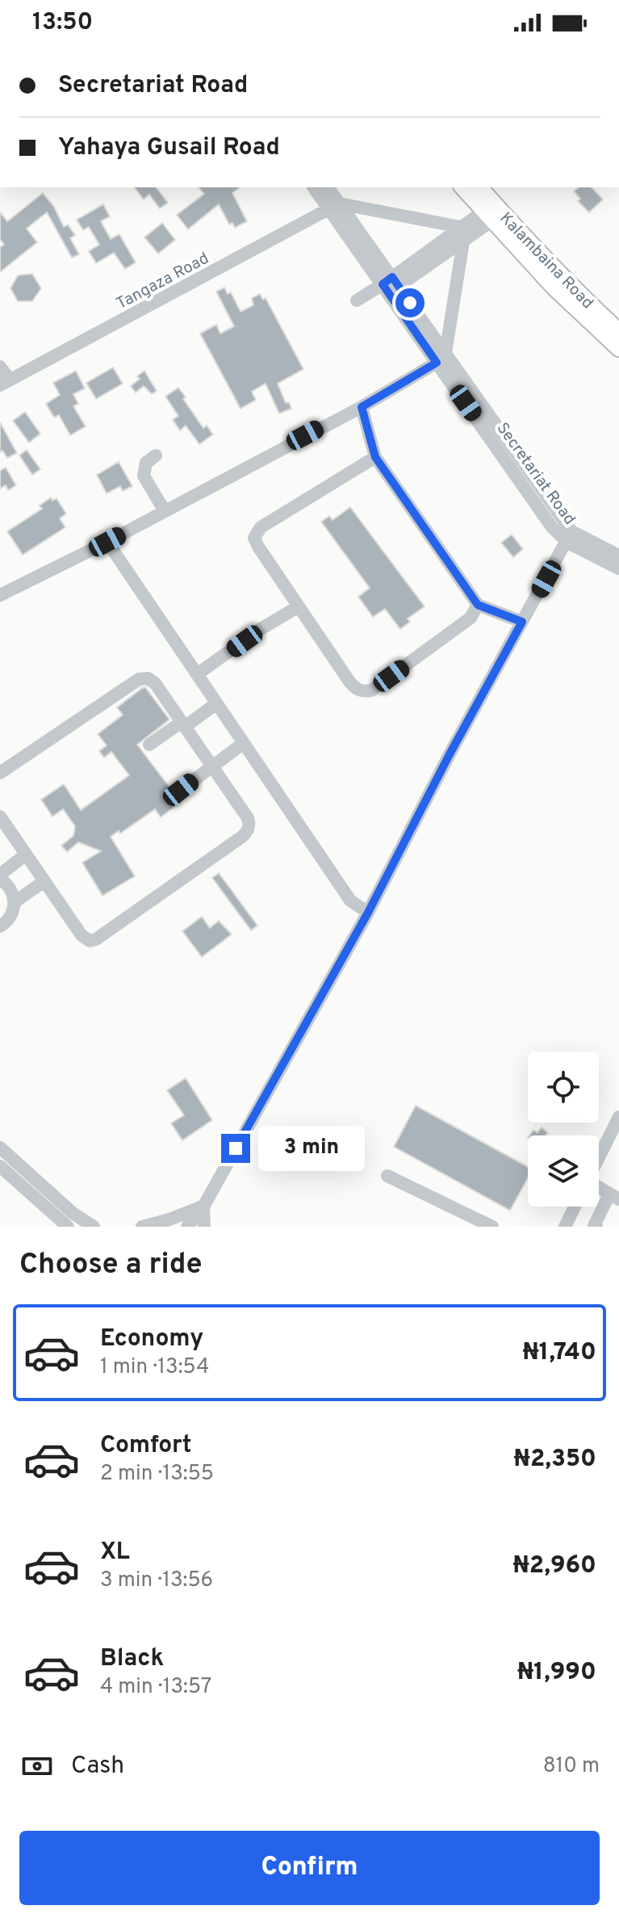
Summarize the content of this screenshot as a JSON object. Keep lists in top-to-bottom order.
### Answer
{
  "streets": {
    "main road": ["Kalambaina Road"],
    "street": ["Tangaza Road", "Secretariat Road"]
  },
  "crossings": [
    ["Tangaza Road", "Secretariat Road"]
  ],
  "page": {
    "status": "13:50",
    "banner": ["Secretariat Road", "Yahaya Gusail Road"],
    "bubble": "3 min",
    "heading": "Choose a ride",
    "list": [
      {
        "name": "Economy",
        "note": "1 min · 13:54",
        "value": "₦1,740"
      },
      {
        "name": "Comfort",
        "note": "2 min · 13:55",
        "value": "₦2,350"
      },
      {
        "name": "XL",
        "note": "3 min · 13:56",
        "value": "₦2,960"
      },
      {
        "name": "Black",
        "note": "4 min · 13:57",
        "value": "₦1,990"
      }
    ],
    "pay": ["Cash", "810 m"],
    "buttons": "Confirm"
  }
}
